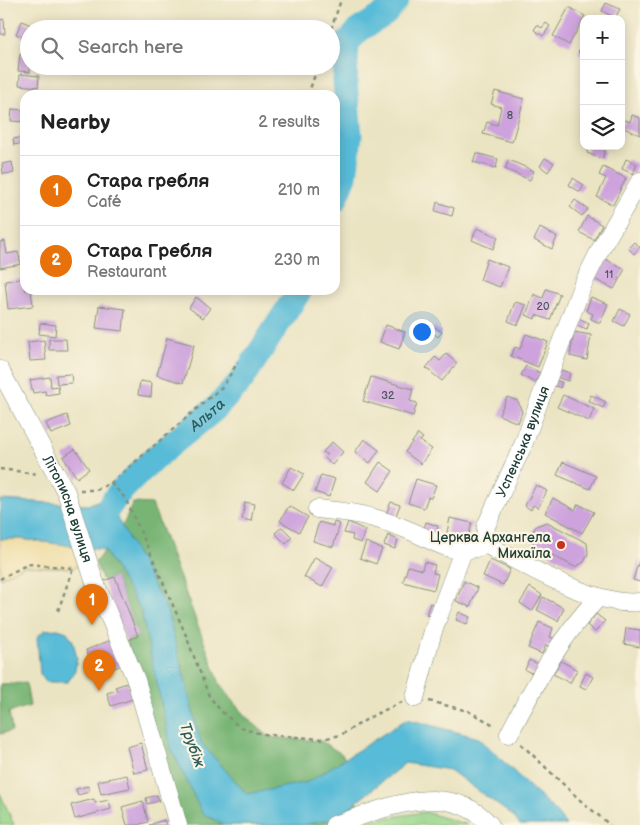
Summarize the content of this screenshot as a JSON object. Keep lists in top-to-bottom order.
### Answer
{
  "streets": {
    "street": ["Успенська вулиця", "Літописна вулиця"]
  },
  "water": ["Альта", "Трубіж"],
  "places": ["Церква Архангела Михаїла"],
  "house_numbers": [
    "8",
    "11",
    "20",
    "32"
  ],
  "page": {
    "map_buttons": ["+", "−"],
    "search": "Search here",
    "heading": ["Nearby", "2 results"],
    "list": [
      {
        "mark": "1",
        "name": "Стара гребля",
        "note": "Café",
        "value": "210 m"
      },
      {
        "mark": "2",
        "name": "Стара Гребля",
        "note": "Restaurant",
        "value": "230 m"
      }
    ],
    "pins": ["1", "2"]
  }
}
